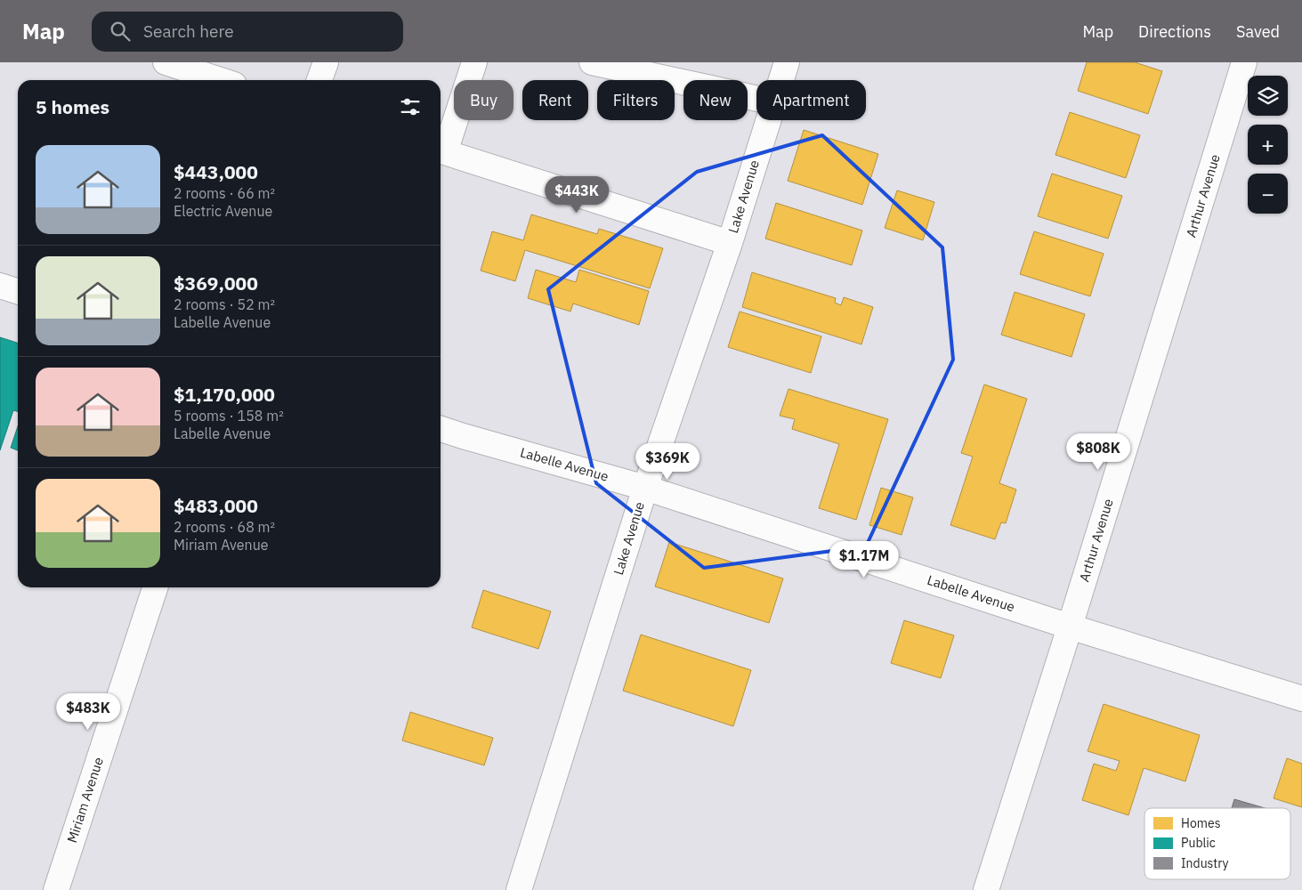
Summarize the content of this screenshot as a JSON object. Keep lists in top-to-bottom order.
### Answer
{
  "streets": {
    "street": [
      "Arthur Avenue",
      "Lake Avenue",
      "Labelle Avenue",
      "Miriam Avenue"
    ]
  },
  "crossings": [
    ["Arthur Avenue", "Labelle Avenue"],
    ["Lake Avenue", "Labelle Avenue"]
  ],
  "legend": ["Homes", "Public", "Industry"],
  "page": {
    "header": "Map",
    "search": "Search here",
    "nav": ["Map", "Directions", "Saved"],
    "map_buttons": ["+", "−"],
    "chip": [
      "Buy",
      "Rent",
      "Filters",
      "New",
      "Apartment"
    ],
    "heading": "5 homes",
    "list": [
      {
        "name": "$443,000",
        "note": "2 rooms · 66 m² · Electric Avenue"
      },
      {
        "name": "$369,000",
        "note": "2 rooms · 52 m² · Labelle Avenue"
      },
      {
        "name": "$1,170,000",
        "note": "5 rooms · 158 m² · Labelle Avenue"
      },
      {
        "name": "$483,000",
        "note": "2 rooms · 68 m² · Miriam Avenue"
      }
    ],
    "price": [
      "$443K",
      "$808K",
      "$369K",
      "$1.17M",
      "$483K"
    ]
  }
}
